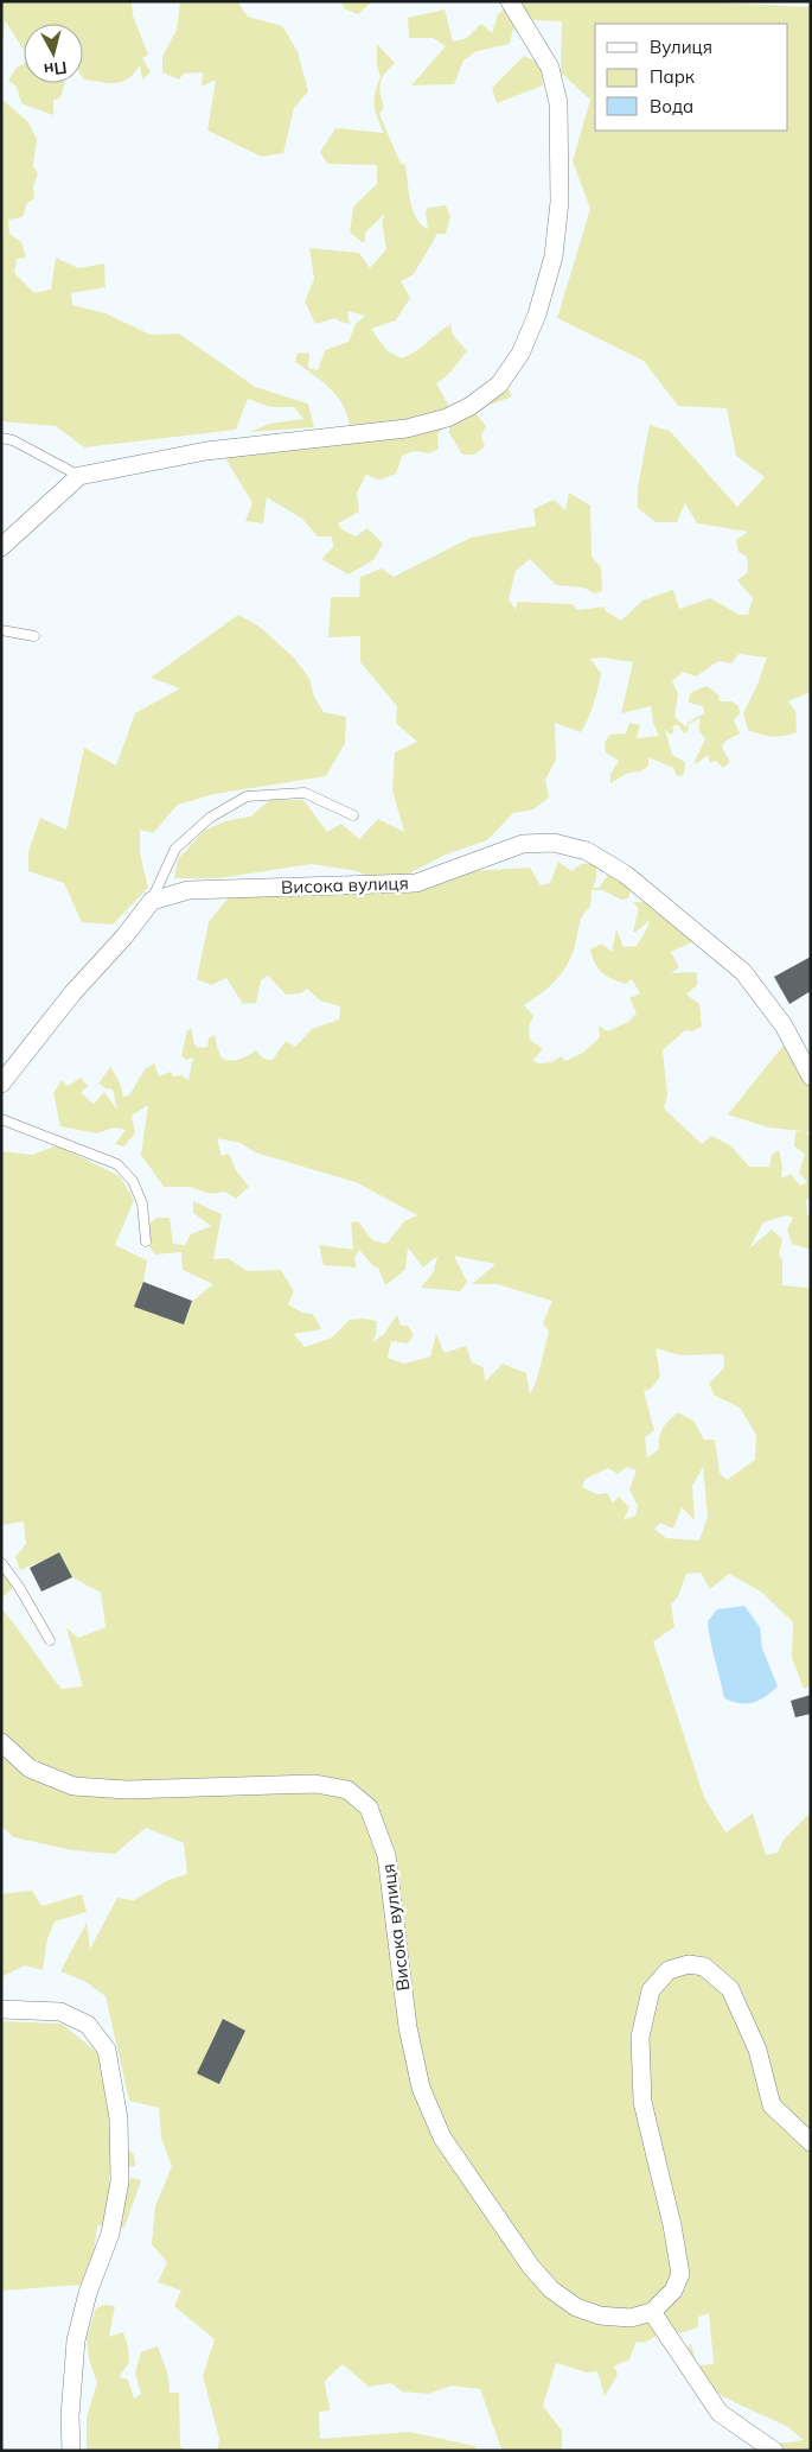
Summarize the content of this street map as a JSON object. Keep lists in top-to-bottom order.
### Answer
{
  "streets": {
    "street": ["Висока вулиця"]
  },
  "legend": ["Вулиця", "Парк", "Вода"],
  "north": "bottom"
}
